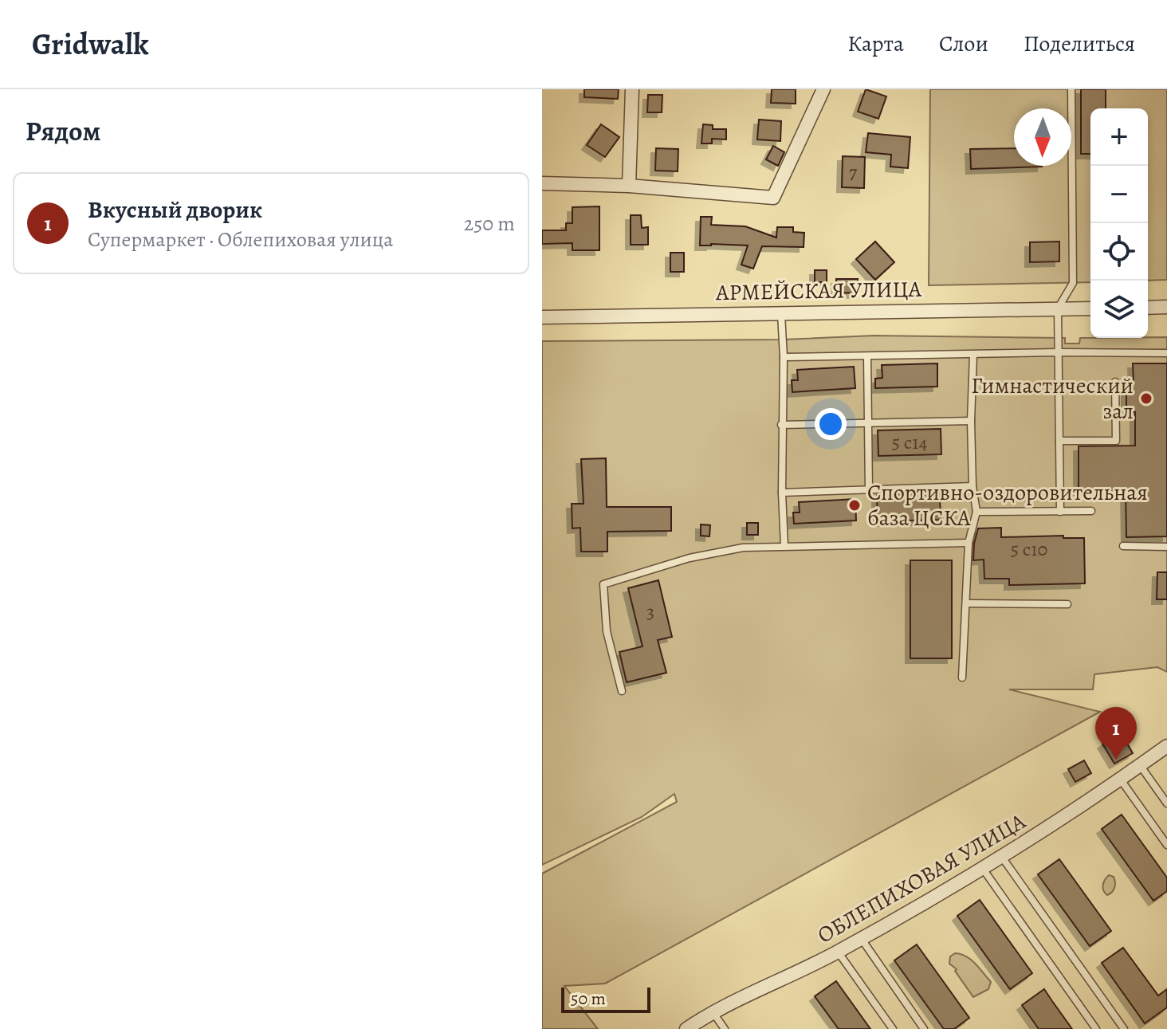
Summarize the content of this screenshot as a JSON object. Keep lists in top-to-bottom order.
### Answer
{
  "streets": {
    "street": ["АРМЕЙСКАЯ УЛИЦА", "ОБЛЕПИХОВАЯ УЛИЦА"]
  },
  "places": ["Гимнастический зал", "Спортивно-оздоровительная база ЦСКА"],
  "house_numbers": [
    "7",
    "5 с14",
    "5 с10",
    "3"
  ],
  "scale_bar": "50 m",
  "north": "bottom",
  "page": {
    "header": "Gridwalk",
    "nav": ["Карта", "Слои", "Поделиться"],
    "heading": "Рядом",
    "map_buttons": ["+", "−"],
    "list": [
      {
        "mark": "1",
        "name": "Вкусный дворик",
        "note": "Супермаркет · Облепиховая улица",
        "value": "250 m"
      }
    ],
    "pins": "1",
    "scale": "50 m"
  }
}
